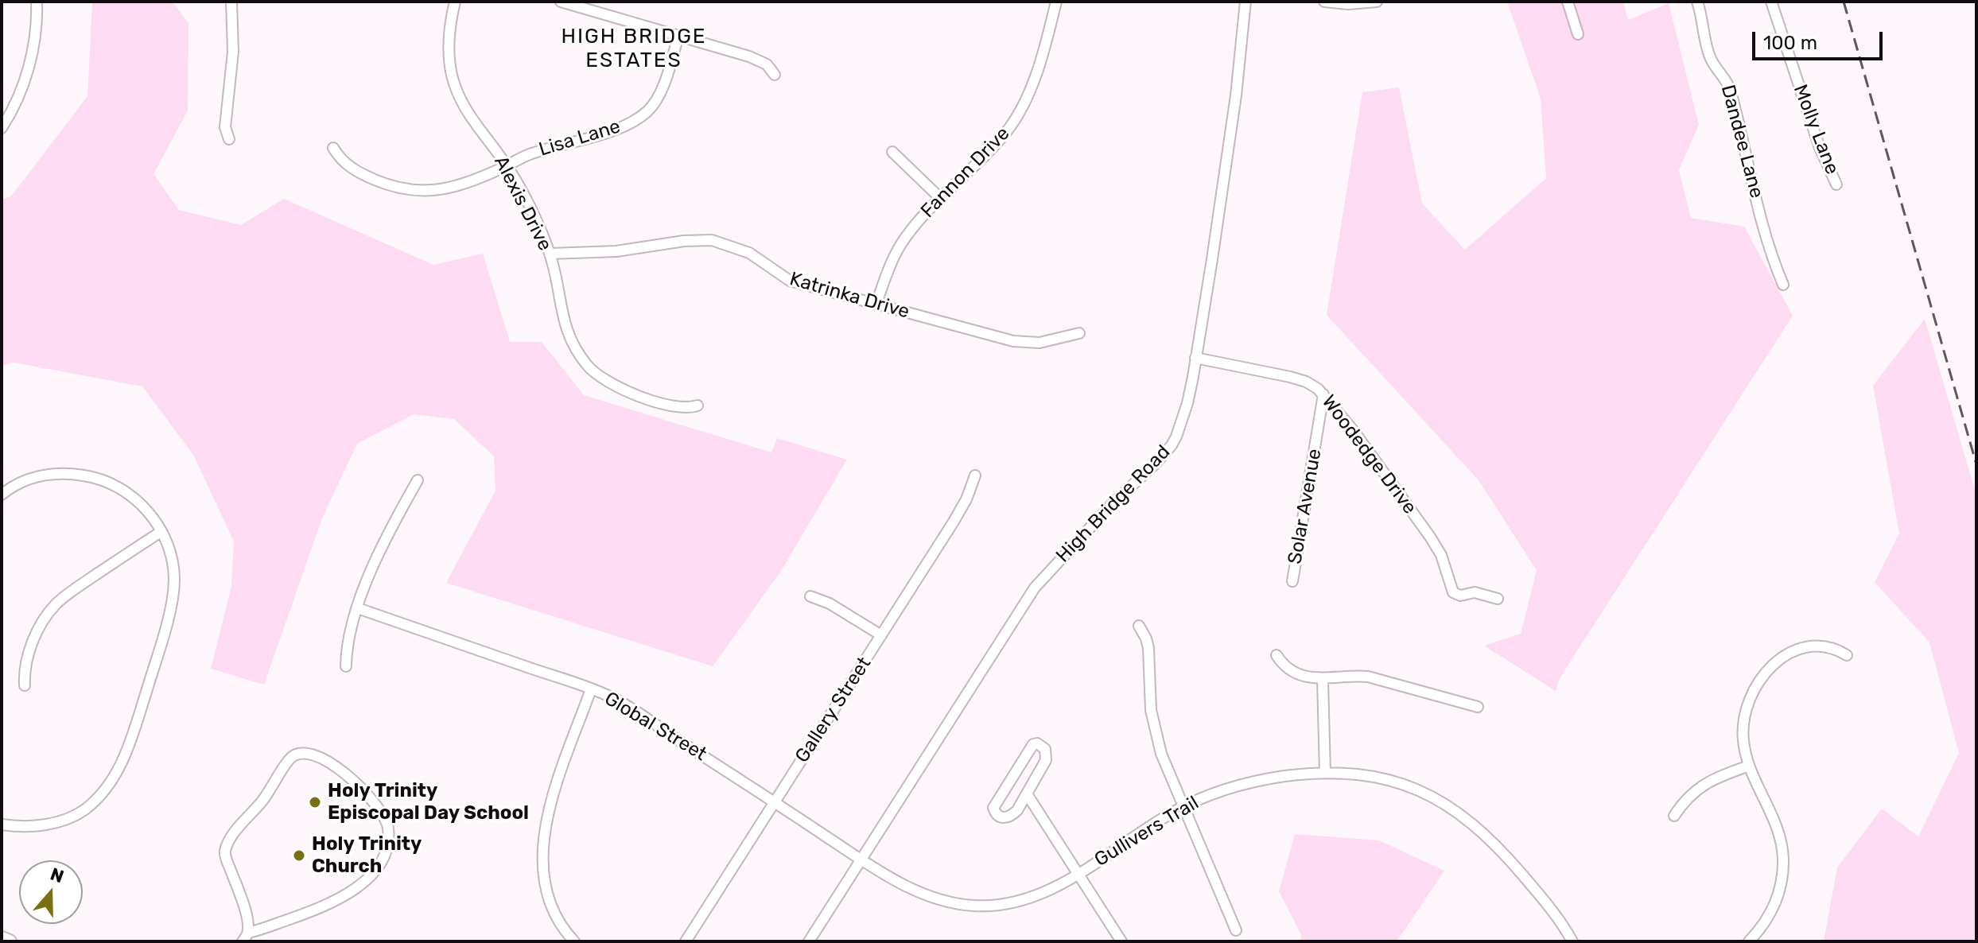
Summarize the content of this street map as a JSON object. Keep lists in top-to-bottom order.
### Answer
{
  "streets": {
    "street": [
      "Molly Lane",
      "Lisa Lane",
      "Dandee Lane",
      "Fannon Drive",
      "Alexis Drive",
      "Katrinka Drive",
      "Woodedge Drive",
      "High Bridge Road",
      "Solar Avenue",
      "Gallery Street",
      "Global Street",
      "Gullivers Trail"
    ]
  },
  "crossings": [
    ["Lisa Lane", "Alexis Drive"],
    ["Fannon Drive", "Katrinka Drive"],
    ["Alexis Drive", "Katrinka Drive"],
    ["Woodedge Drive", "High Bridge Road"],
    ["Woodedge Drive", "Solar Avenue"],
    ["High Bridge Road", "Global Street"],
    ["High Bridge Road", "Gullivers Trail"],
    ["Gallery Street", "Global Street"],
    ["Global Street", "Gullivers Trail"]
  ],
  "districts": ["HIGH BRIDGE ESTATES"],
  "places": ["Holy Trinity Episcopal Day School", "Holy Trinity Church"],
  "scale_bar": "100 m",
  "north": "top"
}
